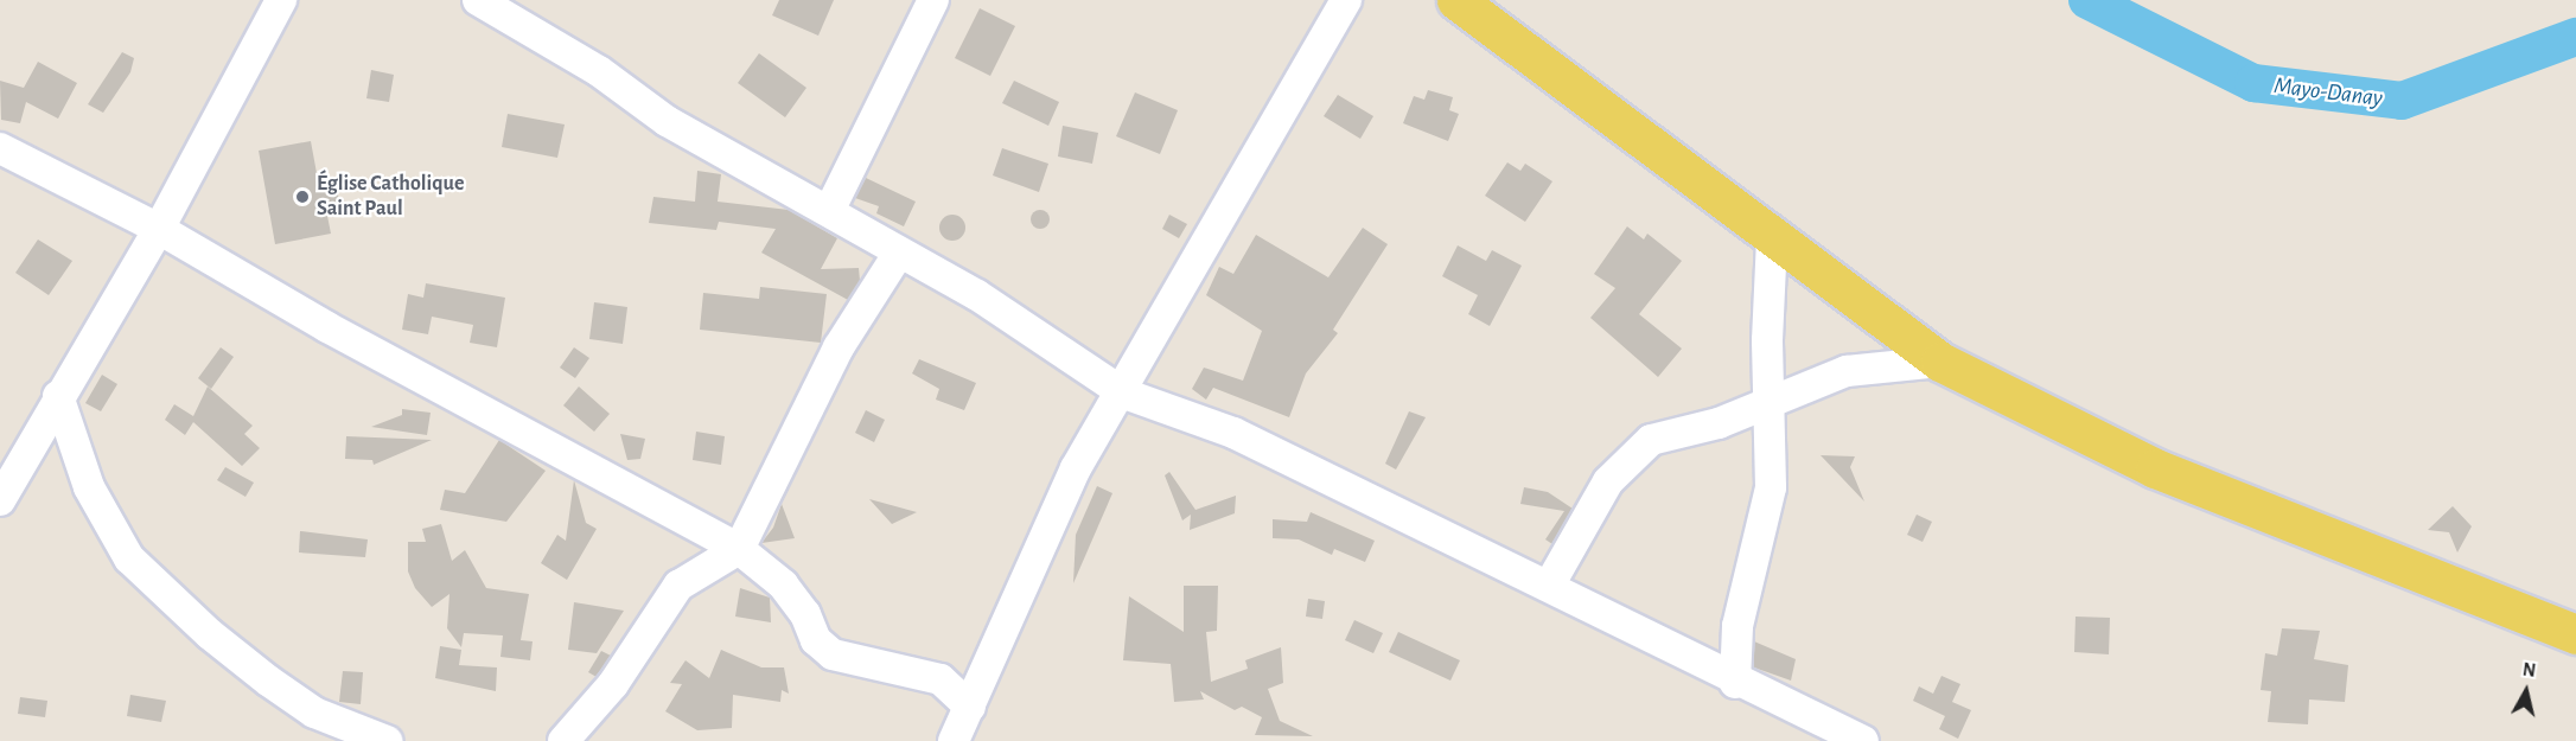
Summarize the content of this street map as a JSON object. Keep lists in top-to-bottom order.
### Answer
{
  "water": ["Mayo-Danay"],
  "places": ["Église Catholique Saint Paul"],
  "north": "top"
}
